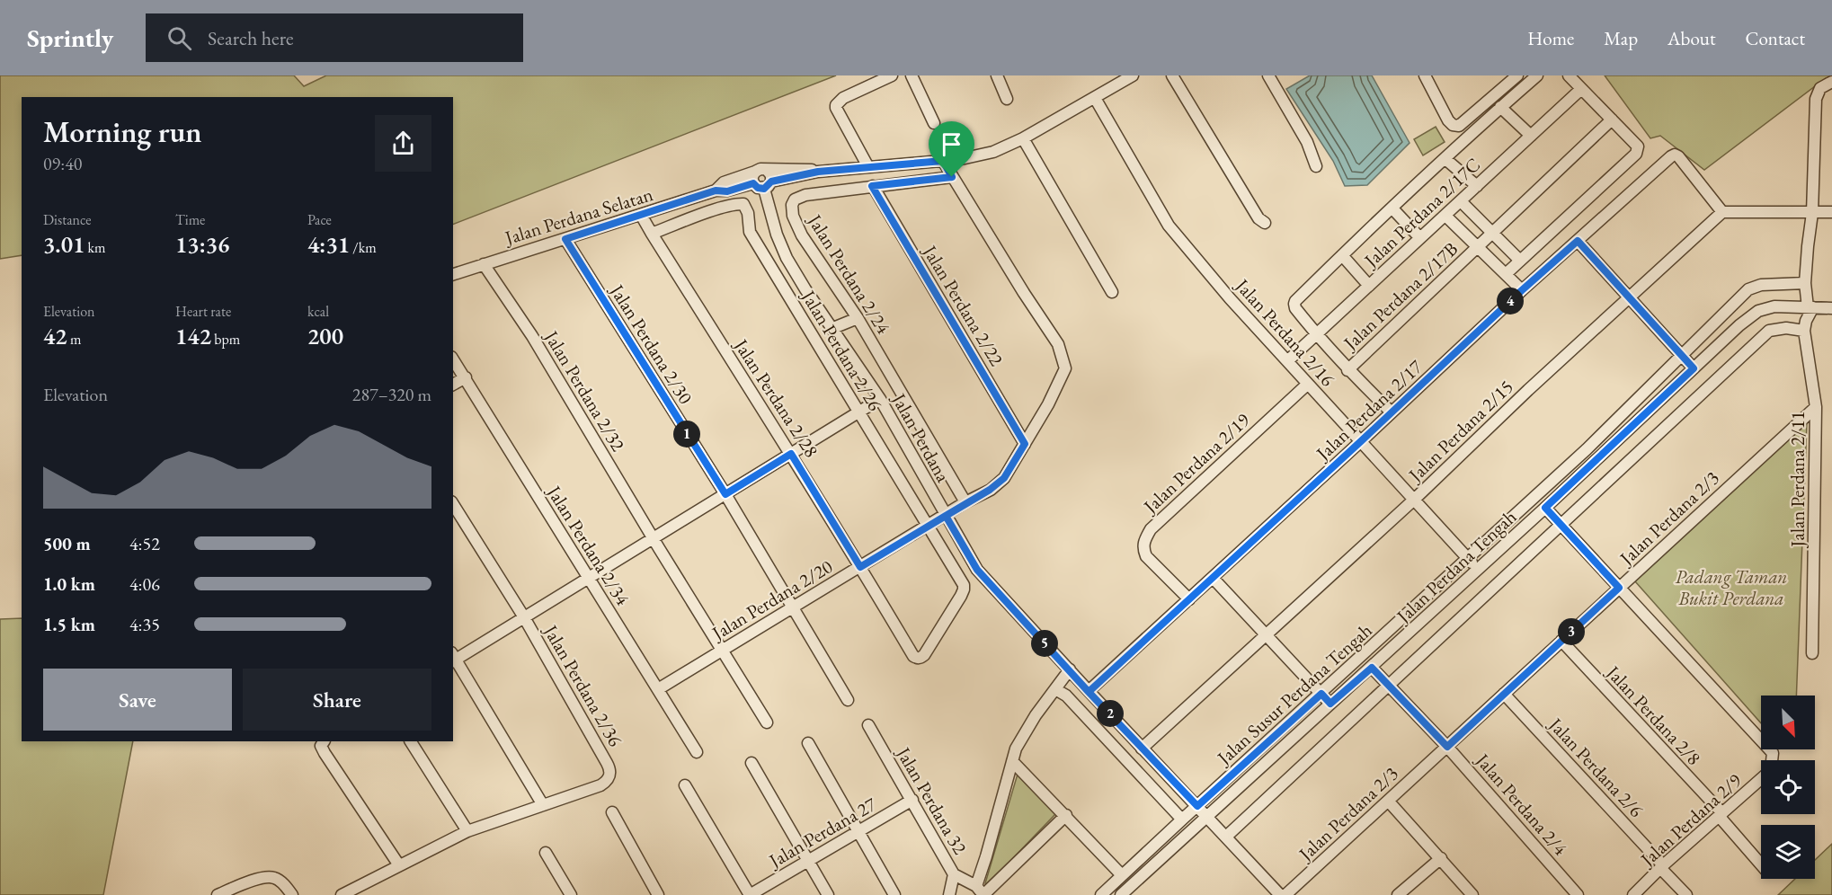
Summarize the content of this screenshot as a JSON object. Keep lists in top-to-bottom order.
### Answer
{
  "streets": {
    "street": [
      "Jalan Perdana 2/17C",
      "Jalan Perdana Selatan",
      "Jalan Perdana 2/24",
      "Jalan Perdana 2/17B",
      "Jalan Perdana 2/22",
      "Jalan Perdana 2/16",
      "Jalan Perdana 2/30",
      "Jalan Perdana 2/26",
      "Jalan Perdana 2/32",
      "Jalan Perdana 2/28",
      "Jalan Perdana 2/17",
      "Jalan Perdana 2/15",
      "Jalan Perdana",
      "Jalan Perdana 2/19",
      "Jalan Perdana 2/11",
      "Jalan Perdana 2/3",
      "Jalan Perdana 2/34",
      "Jalan Perdana Tengah",
      "Jalan Perdana 2/20",
      "Jalan Perdana 2/36",
      "Jalan Susur Perdana Tengah",
      "Jalan Perdana 2/8",
      "Jalan Perdana 2/6",
      "Jalan Perdana 32",
      "Jalan Perdana 2/4",
      "Jalan Perdana 2/9",
      "Jalan Perdana 27"
    ]
  },
  "crossings": [
    ["Jalan Perdana 2/17C", "Jalan Perdana 2/16"],
    ["Jalan Perdana Selatan", "Jalan Perdana 2/30"],
    ["Jalan Perdana Selatan", "Jalan Perdana 2/32"],
    ["Jalan Perdana Selatan", "Jalan Perdana 2/28"],
    ["Jalan Perdana 2/24", "Jalan Perdana 2/22"],
    ["Jalan Perdana 2/24", "Jalan Perdana 2/20"],
    ["Jalan Perdana 2/22", "Jalan Perdana 2/20"],
    ["Jalan Perdana 2/16", "Jalan Perdana 2/17"],
    ["Jalan Perdana 2/16", "Jalan Perdana 2/15"],
    ["Jalan Perdana 2/16", "Jalan Perdana 2/19"],
    ["Jalan Perdana 2/16", "Jalan Perdana Tengah"],
    ["Jalan Perdana 2/16", "Jalan Susur Perdana Tengah"],
    ["Jalan Perdana 2/30", "Jalan Perdana 2/20"],
    ["Jalan Perdana 2/26", "Jalan Perdana 2/28"],
    ["Jalan Perdana 2/26", "Jalan Perdana 2/20"],
    ["Jalan Perdana 2/32", "Jalan Perdana 2/20"],
    ["Jalan Perdana 2/28", "Jalan Perdana 2/20"],
    ["Jalan Perdana 2/17", "Jalan Perdana 2/15"],
    ["Jalan Perdana 2/17", "Jalan Perdana"],
    ["Jalan Perdana 2/17", "Jalan Perdana 2/19"],
    ["Jalan Perdana 2/15", "Jalan Perdana"],
    ["Jalan Perdana", "Jalan Perdana Tengah"],
    ["Jalan Perdana", "Jalan Perdana 2/20"],
    ["Jalan Perdana", "Jalan Susur Perdana Tengah"],
    ["Jalan Perdana 2/11", "Jalan Perdana 2/3"],
    ["Jalan Perdana 2/11", "Jalan Perdana Tengah"],
    ["Jalan Perdana 2/3", "Jalan Perdana 2/8"],
    ["Jalan Perdana 2/3", "Jalan Perdana 2/6"],
    ["Jalan Perdana 2/3", "Jalan Perdana 2/4"],
    ["Jalan Perdana 2/3", "Jalan Perdana 2/9"],
    ["Jalan Perdana 2/34", "Jalan Perdana 2/20"],
    ["Jalan Perdana Tengah", "Jalan Perdana 2/4"],
    ["Jalan Perdana 2/8", "Jalan Perdana 2/9"],
    ["Jalan Perdana 2/6", "Jalan Perdana 2/9"],
    ["Jalan Perdana 32", "Jalan Perdana 27"]
  ],
  "parks": ["Padang Taman Bukit Perdana"],
  "north": "bottom right",
  "page": {
    "header": "Sprintly",
    "search": "Search here",
    "nav": [
      "Home",
      "Map",
      "About",
      "Contact"
    ],
    "heading": ["Morning run", "09:40"],
    "stats": [
      ["Distance", "3.01 km"],
      ["Time", "13:36"],
      ["Pace", "4:31 /km"],
      ["Elevation", "42 m"],
      ["Heart rate", "142 bpm"],
      ["kcal", "200"]
    ],
    "pins": [
      "4",
      "1",
      "3",
      "5",
      "2"
    ],
    "chart": ["Elevation", "287–320 m"],
    "list": [
      {
        "name": "500 m",
        "note": "4:52"
      },
      {
        "name": "1.0 km",
        "note": "4:06"
      },
      {
        "name": "1.5 km",
        "note": "4:35"
      }
    ],
    "buttons": ["Save", "Share"]
  }
}
